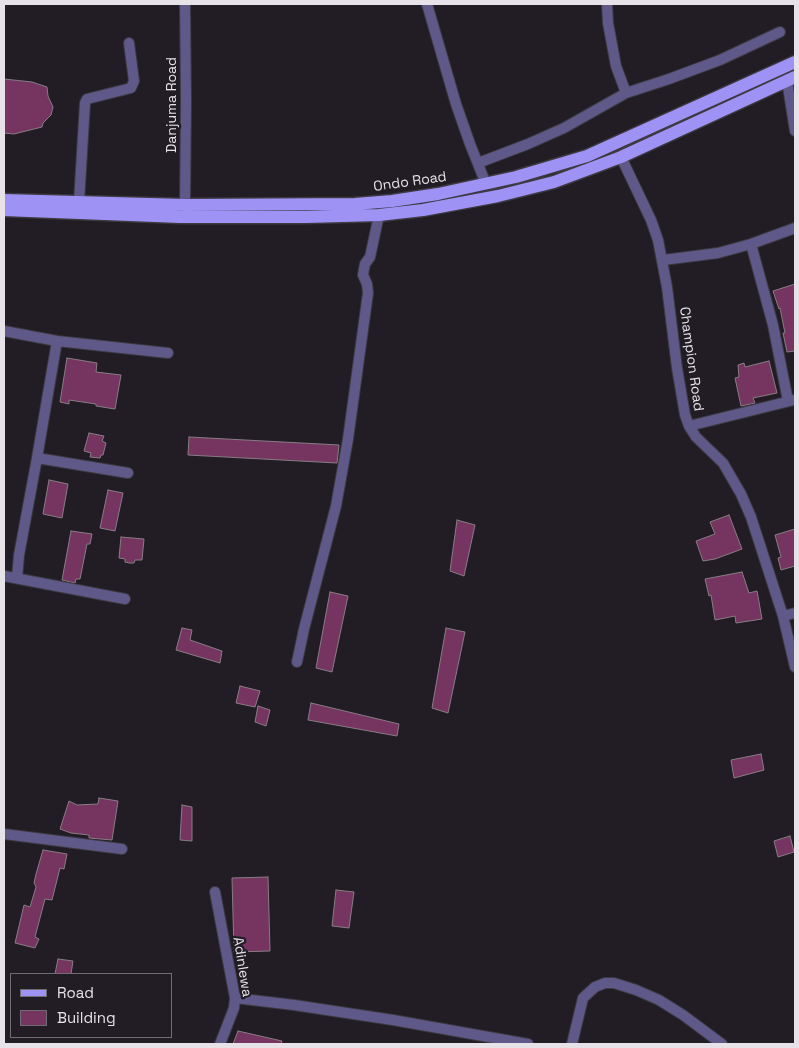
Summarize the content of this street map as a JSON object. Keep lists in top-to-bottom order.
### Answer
{
  "streets": {
    "main road": ["Ondo Road"],
    "street": ["Danjuma Road", "Champion Road", "Adinlewa"]
  },
  "crossings": [
    ["Danjuma Road", "Ondo Road"],
    ["Ondo Road", "Champion Road"]
  ],
  "legend": ["Road", "Building"]
}
